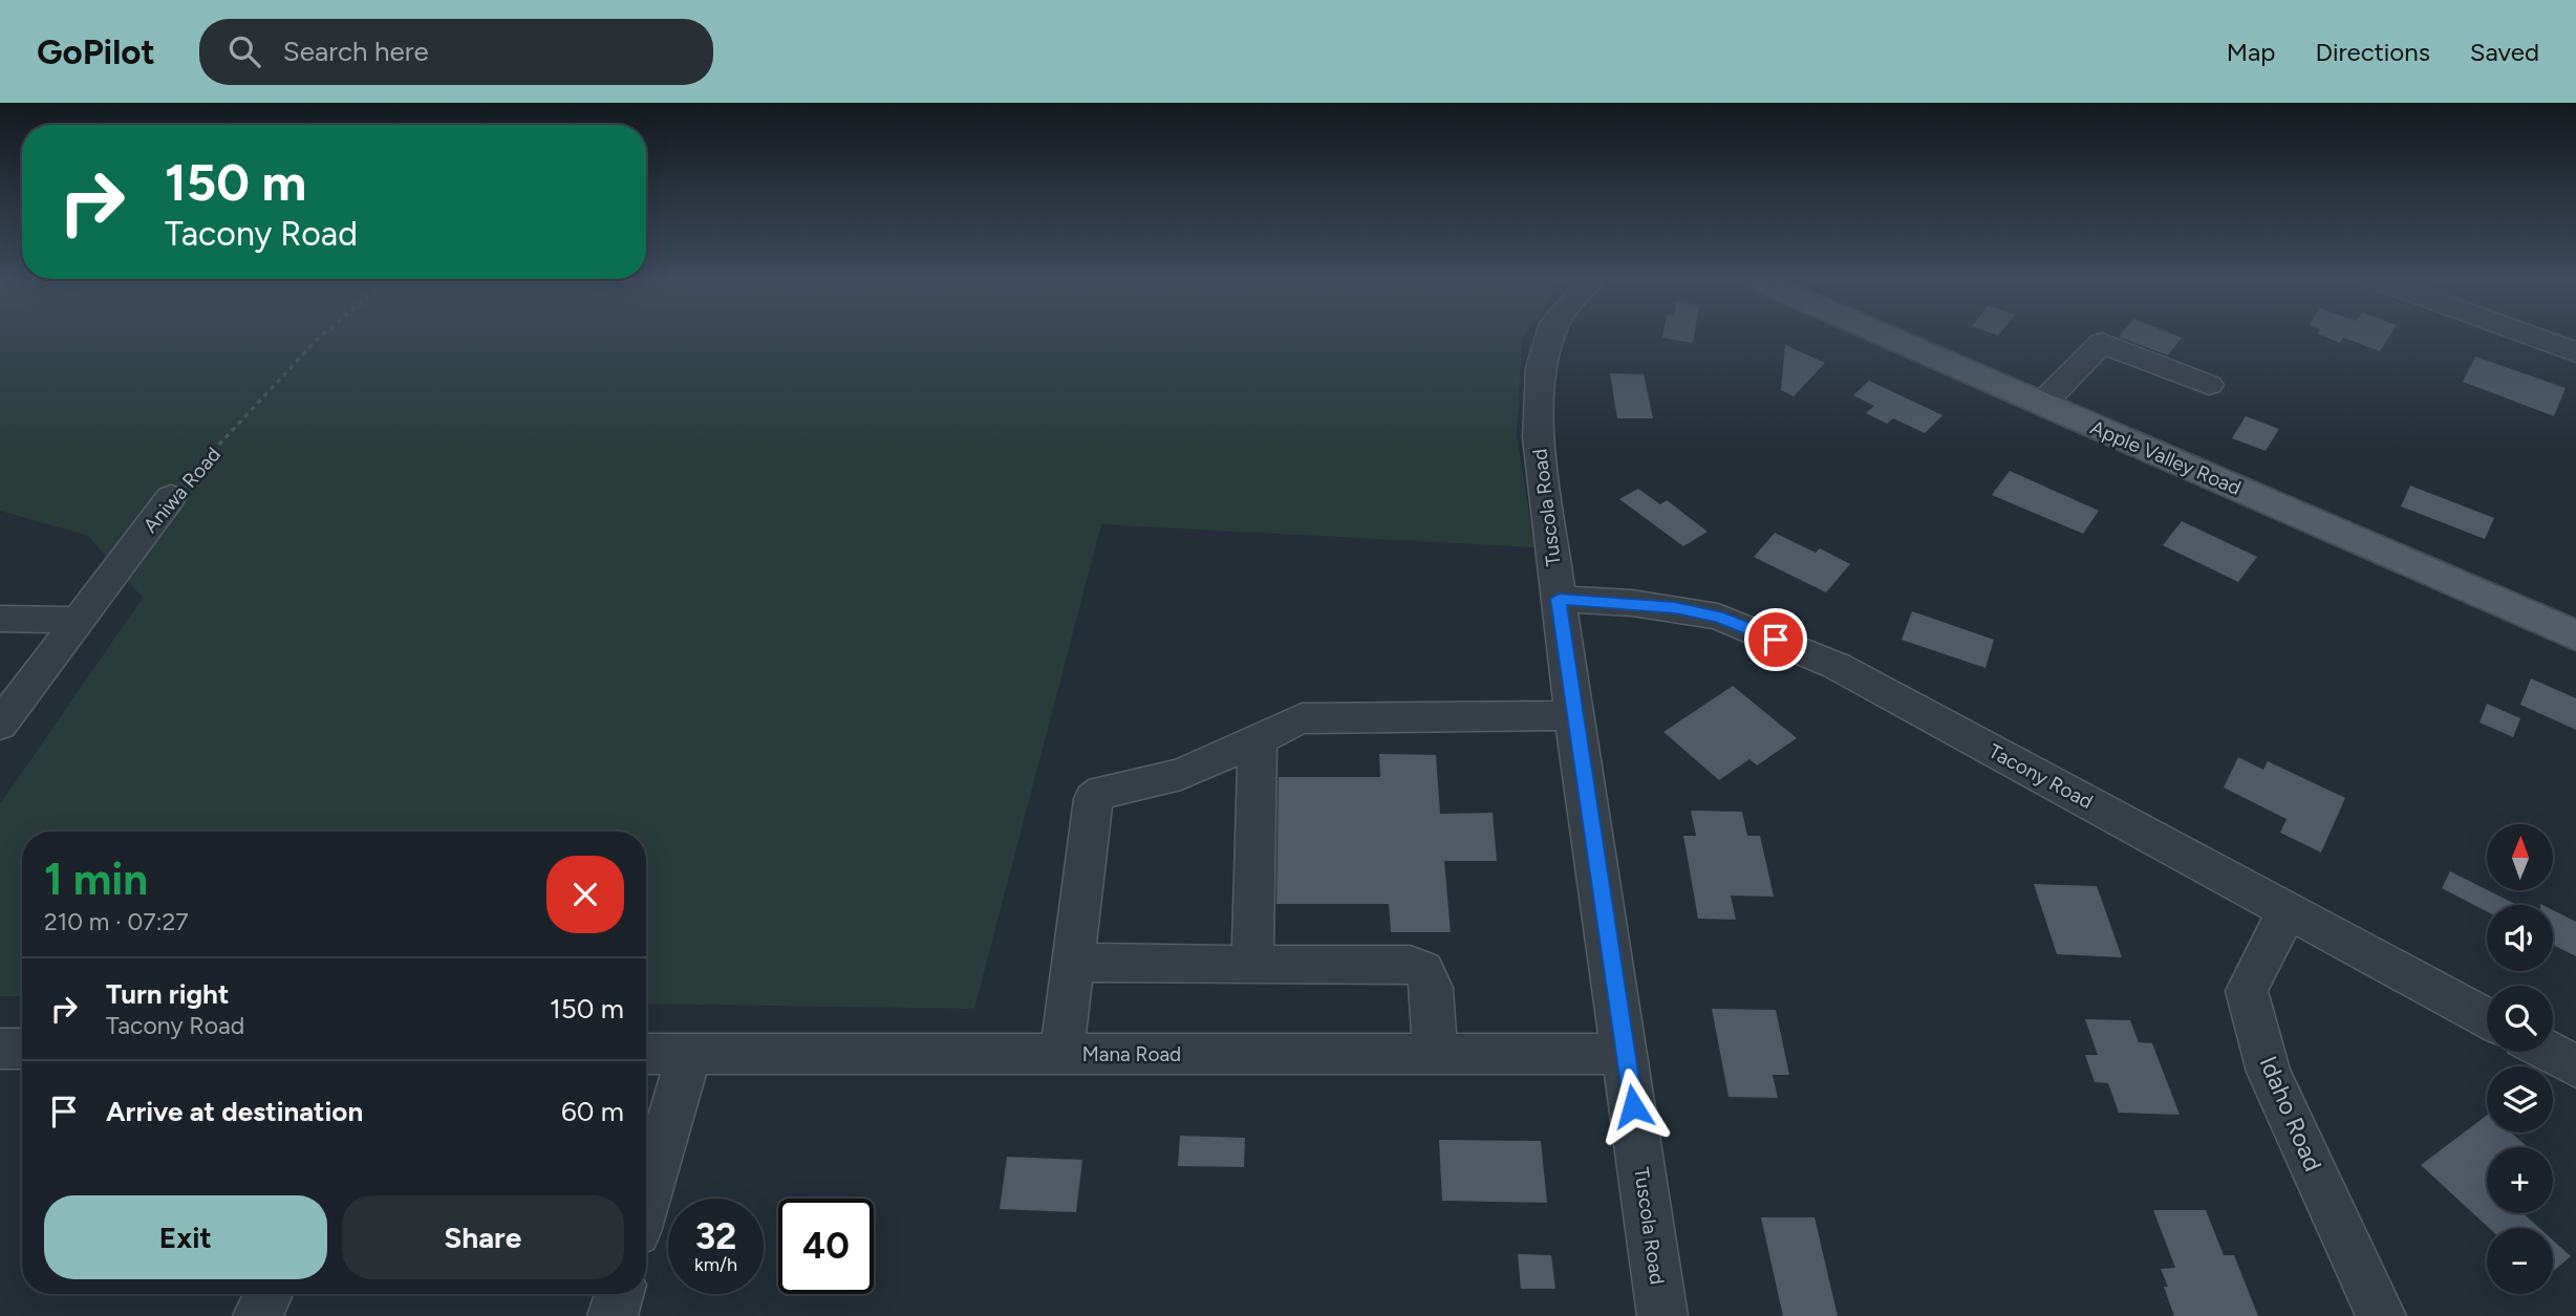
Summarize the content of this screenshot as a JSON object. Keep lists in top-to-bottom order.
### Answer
{
  "streets": {
    "main road": ["Apple Valley Road"],
    "street": [
      "Aniwa Road",
      "Tuscola Road",
      "Tacony Road",
      "Mana Road",
      "Idaho Road"
    ]
  },
  "crossings": [
    ["Tuscola Road", "Tacony Road"],
    ["Tuscola Road", "Mana Road"],
    ["Tacony Road", "Idaho Road"]
  ],
  "north": "top",
  "page": {
    "header": "GoPilot",
    "search": "Search here",
    "nav": ["Map", "Directions", "Saved"],
    "turn": ["150 m", "Tacony Road"],
    "map_buttons": ["+", "−"],
    "heading": ["1 min", "210 m · 07:27"],
    "list": [
      {
        "name": "Turn right",
        "note": "Tacony Road",
        "value": "150 m"
      },
      {
        "name": "Arrive at destination",
        "value": "60 m"
      }
    ],
    "buttons": ["Exit", "Share"],
    "speed": "32 km/h",
    "limit": "40"
  }
}
